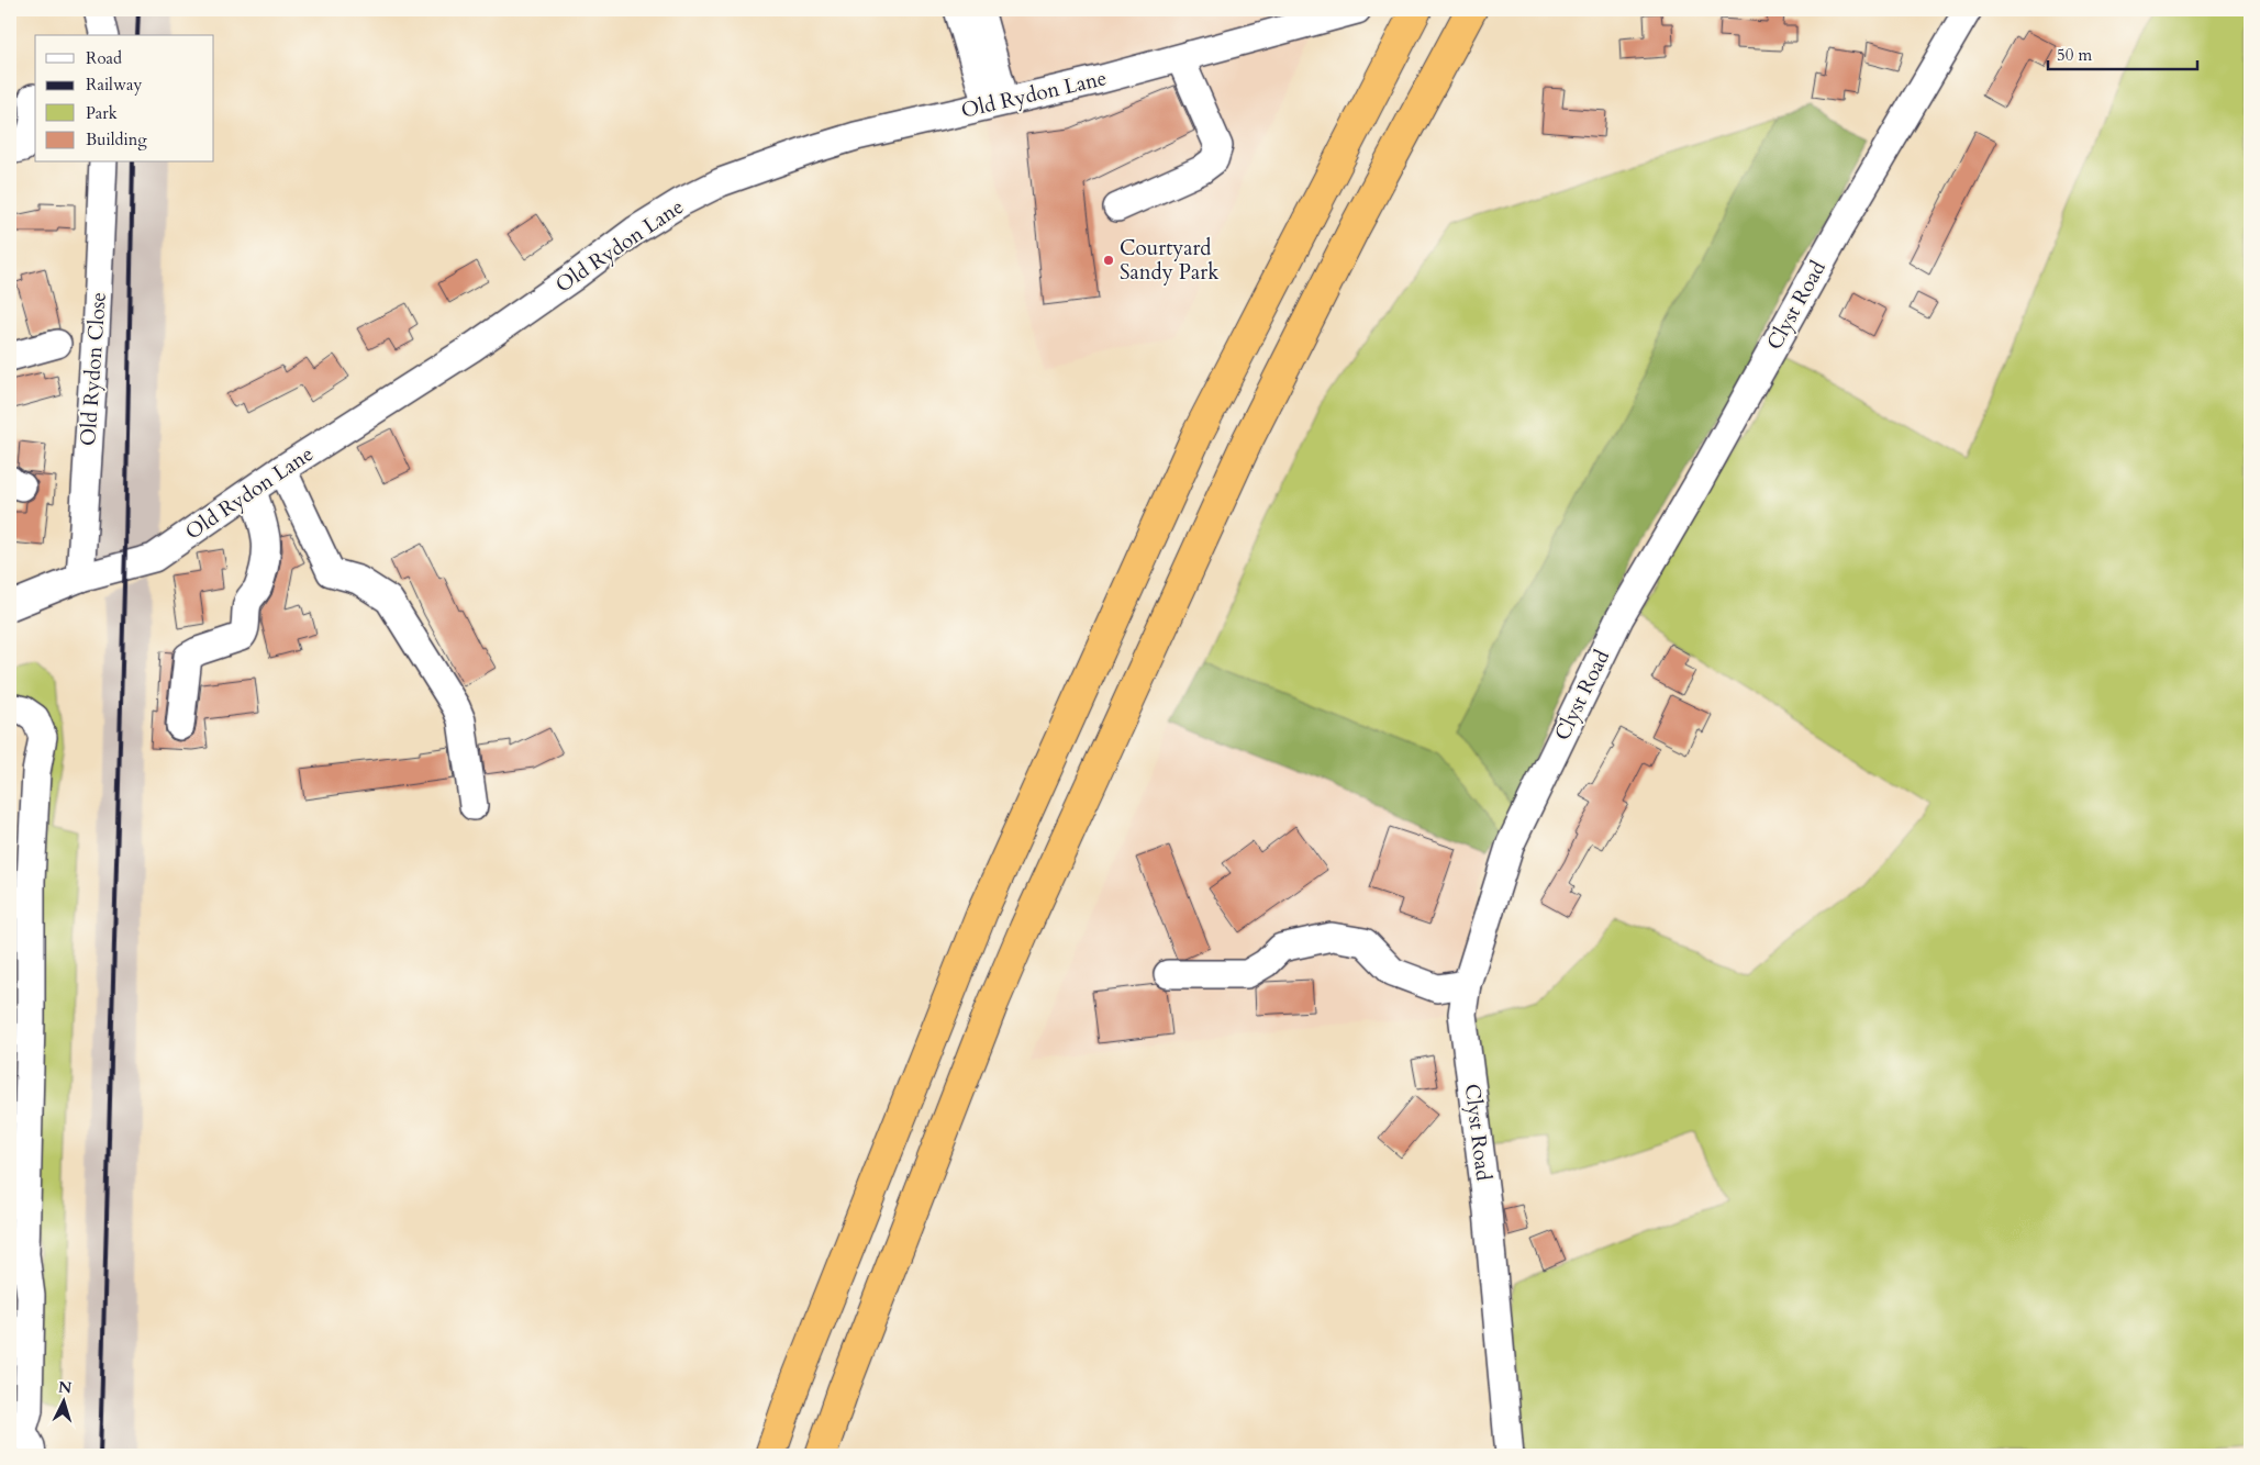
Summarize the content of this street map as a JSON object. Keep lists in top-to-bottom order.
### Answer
{
  "streets": {
    "street": ["Old Rydon Lane", "Clyst Road", "Old Rydon Close"]
  },
  "crossings": [
    ["Old Rydon Lane", "Old Rydon Close"]
  ],
  "places": ["Courtyard Sandy Park"],
  "legend": [
    "Road",
    "Railway",
    "Park",
    "Building"
  ],
  "scale_bar": "50 m",
  "north": "top"
}
